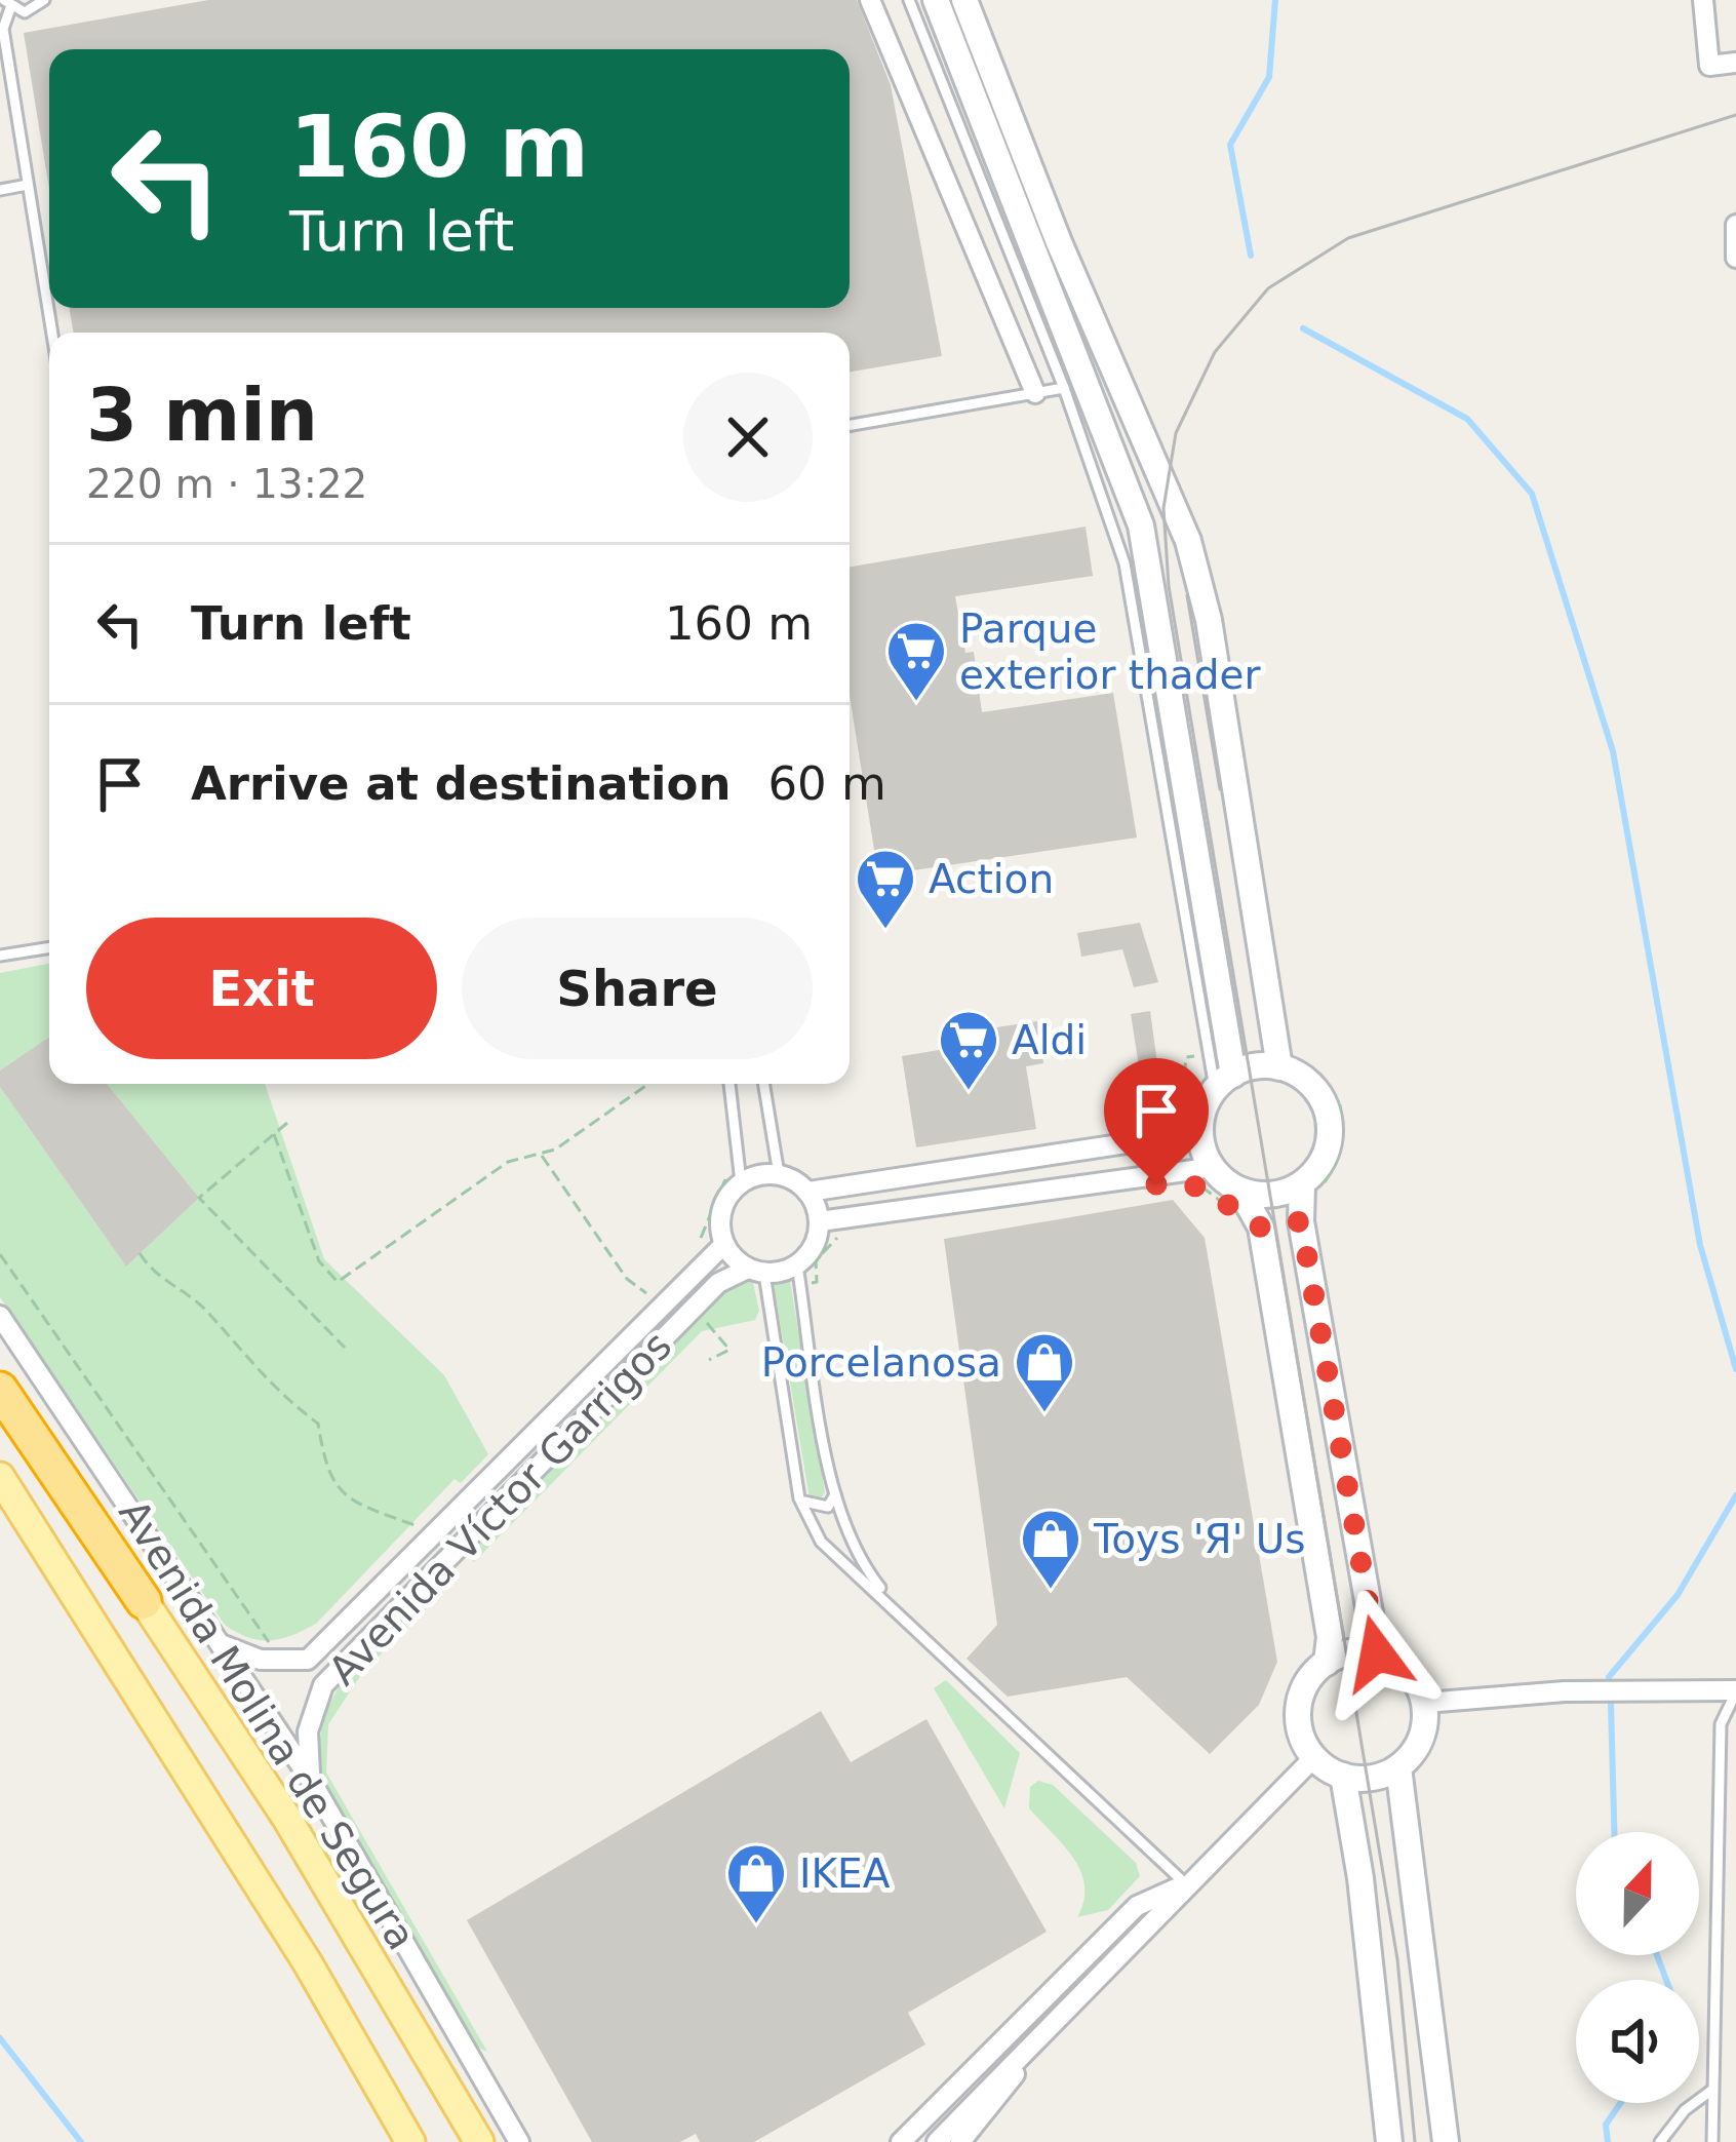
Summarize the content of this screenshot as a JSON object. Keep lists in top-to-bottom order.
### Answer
{
  "streets": {
    "main road": ["Avenida Molina de Segura"],
    "street": ["Avenida Víctor Garrigos"]
  },
  "crossings": [
    ["Avenida Víctor Garrigos", "Avenida Molina de Segura"]
  ],
  "places": {
    "supermarket": ["Parque exterior thader", "Action", "Aldi"],
    "shop": ["Porcelanosa", "Toys 'Я' Us", "IKEA"]
  },
  "north": "top",
  "page": {
    "turn": ["160 m", "Turn left"],
    "heading": ["3 min", "220 m · 13:22"],
    "list": [
      {
        "name": "Turn left",
        "value": "160 m"
      },
      {
        "name": "Arrive at destination",
        "value": "60 m"
      }
    ],
    "buttons": ["Exit", "Share"]
  }
}
